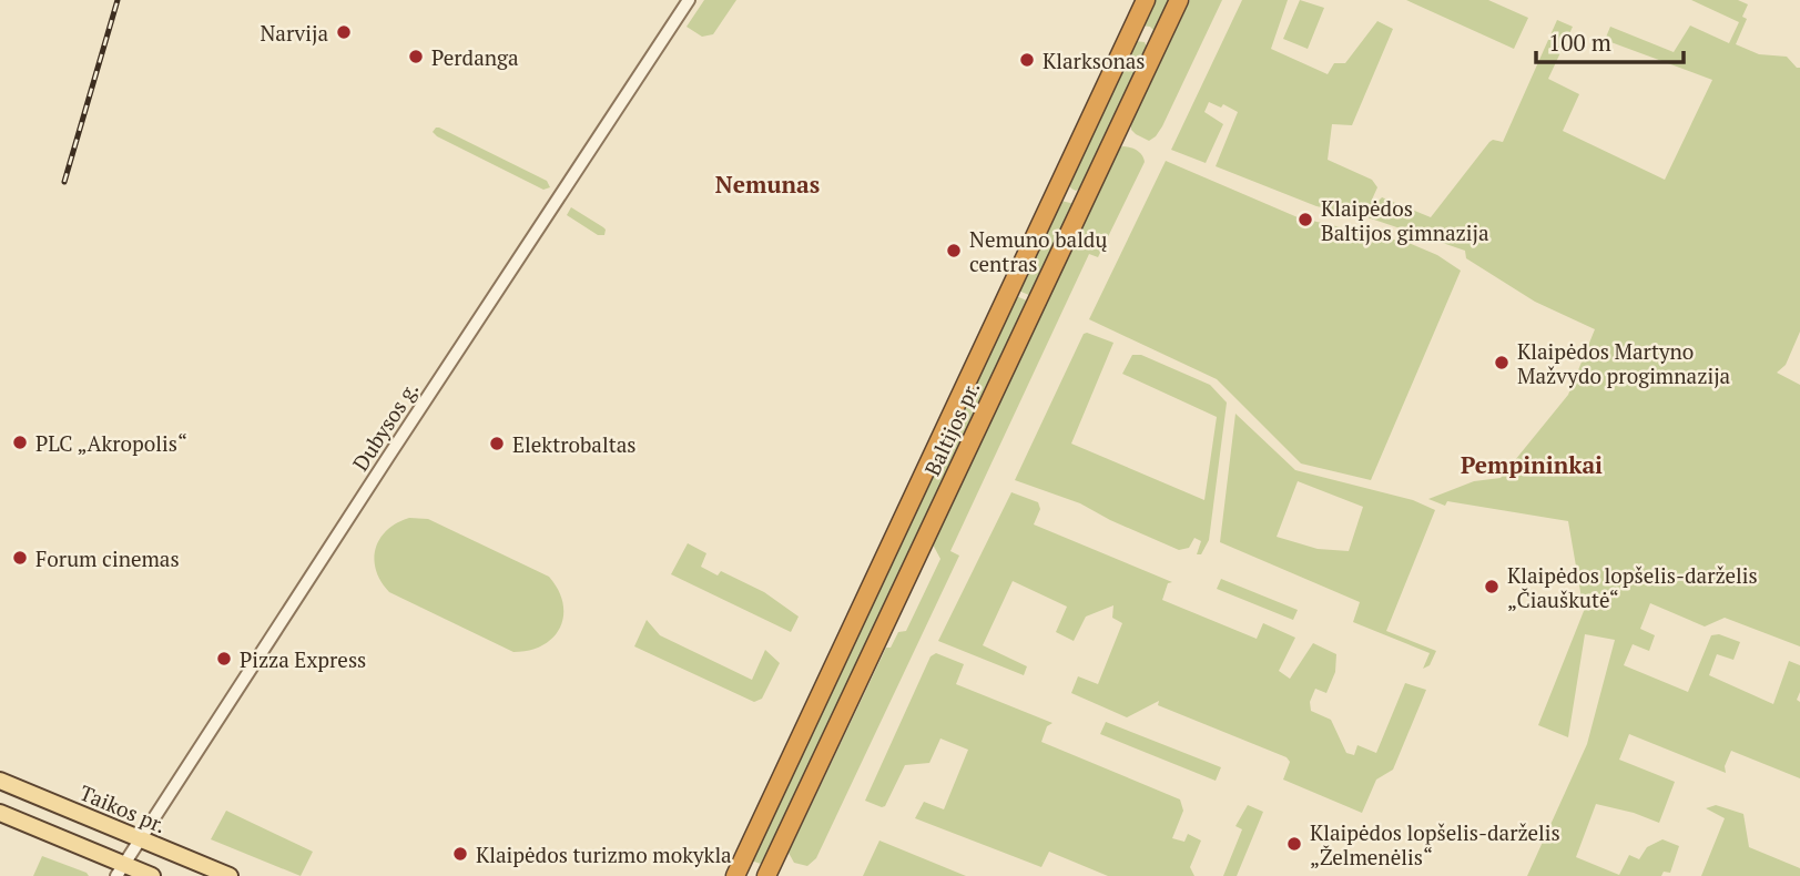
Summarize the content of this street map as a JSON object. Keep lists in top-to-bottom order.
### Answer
{
  "streets": {
    "highway": ["Baltijos pr."],
    "main road": ["Taikos pr."],
    "street": ["Dubysos g."]
  },
  "crossings": [
    ["Dubysos g.", "Taikos pr."]
  ],
  "districts": ["Nemunas", "Pempininkai"],
  "places": [
    "Narvija",
    "Perdanga",
    "Klarksonas",
    "Klaipėdos Baltijos gimnazija",
    "Nemuno baldų centras",
    "Klaipėdos Martyno Mažvydo progimnazija",
    "PLC „Akropolis“",
    "Elektrobaltas",
    "Forum cinemas",
    "Klaipėdos lopšelis-darželis „Čiauškutė“",
    "Pizza Express",
    "Klaipėdos lopšelis-darželis „Želmenėlis“",
    "Klaipėdos turizmo mokykla"
  ],
  "scale_bar": "100 m"
}
